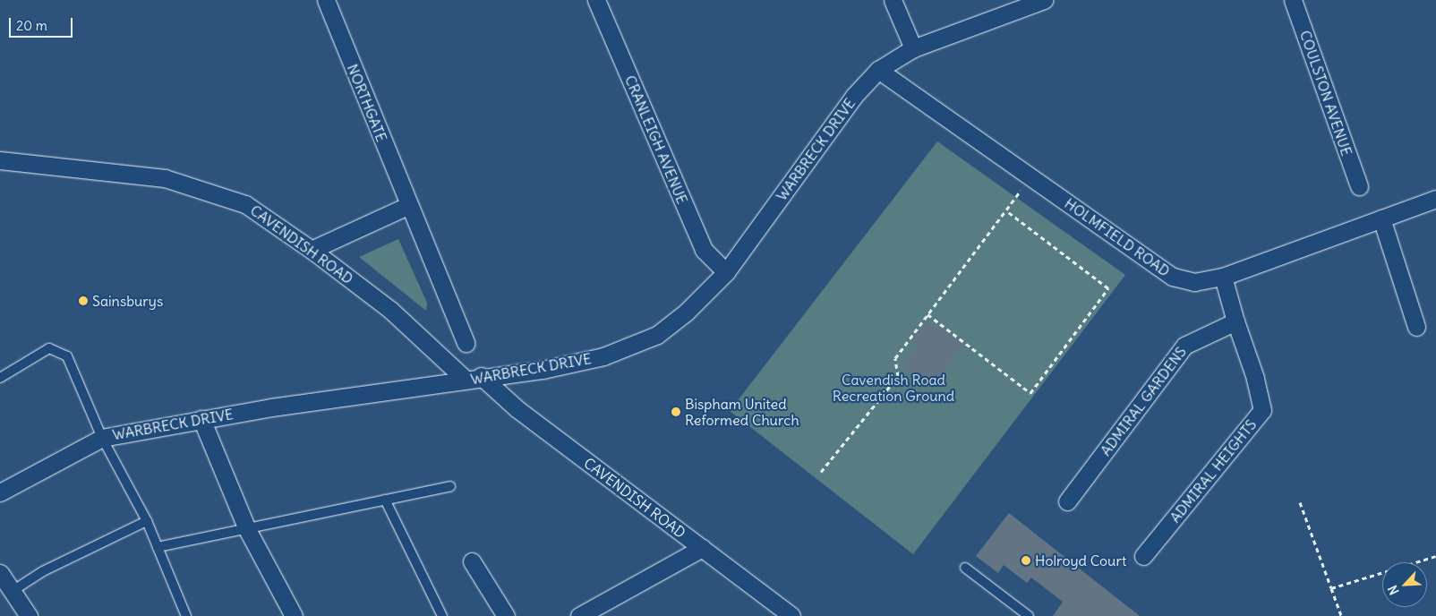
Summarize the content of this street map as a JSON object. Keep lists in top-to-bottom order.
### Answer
{
  "streets": {
    "street": [
      "COULSTON AVENUE",
      "NORTHGATE",
      "CRANLEIGH AVENUE",
      "WARBRECK DRIVE",
      "HOLMFIELD ROAD",
      "CAVENDISH ROAD",
      "ADMIRAL GARDENS",
      "ADMIRAL HEIGHTS"
    ]
  },
  "crossings": [
    ["CRANLEIGH AVENUE", "WARBRECK DRIVE"],
    ["WARBRECK DRIVE", "HOLMFIELD ROAD"],
    ["WARBRECK DRIVE", "CAVENDISH ROAD"],
    ["HOLMFIELD ROAD", "ADMIRAL HEIGHTS"],
    ["ADMIRAL GARDENS", "ADMIRAL HEIGHTS"]
  ],
  "parks": ["Cavendish Road Recreation Ground"],
  "places": ["Sainsburys", "Bispham United Reformed Church", "Holroyd Court"],
  "scale_bar": "20 m",
  "north": "bottom left"
}
